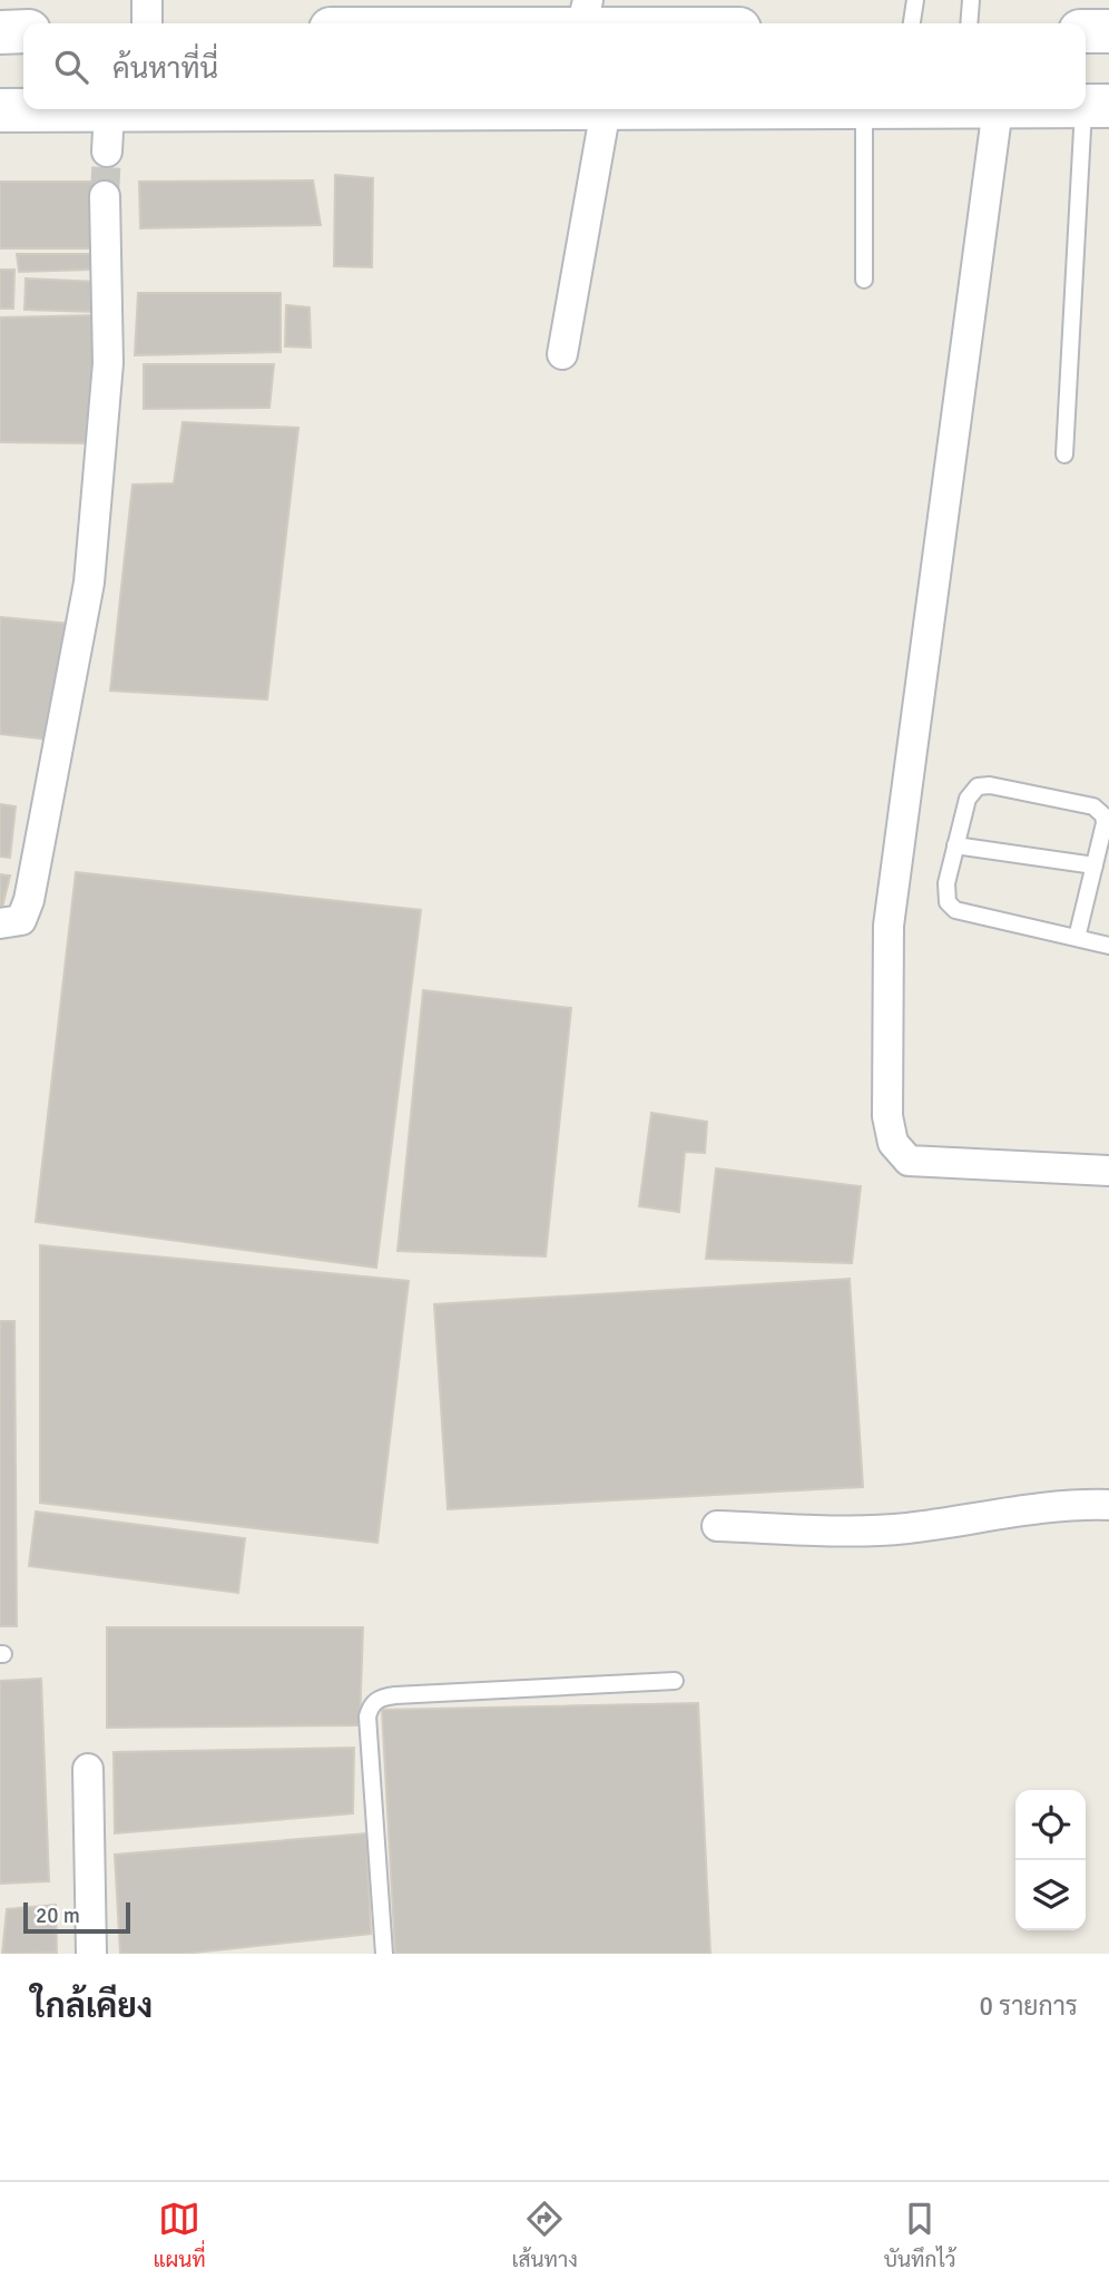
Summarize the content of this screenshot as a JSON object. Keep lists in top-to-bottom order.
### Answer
{
  "scale_bar": "20 m",
  "page": {
    "search": "ค้นหาที่นี่",
    "scale": "20 m",
    "heading": ["ใกล้เคียง", "0 รายการ"],
    "nav": ["แผนที่", "เส้นทาง", "บันทึกไว้"]
  }
}
